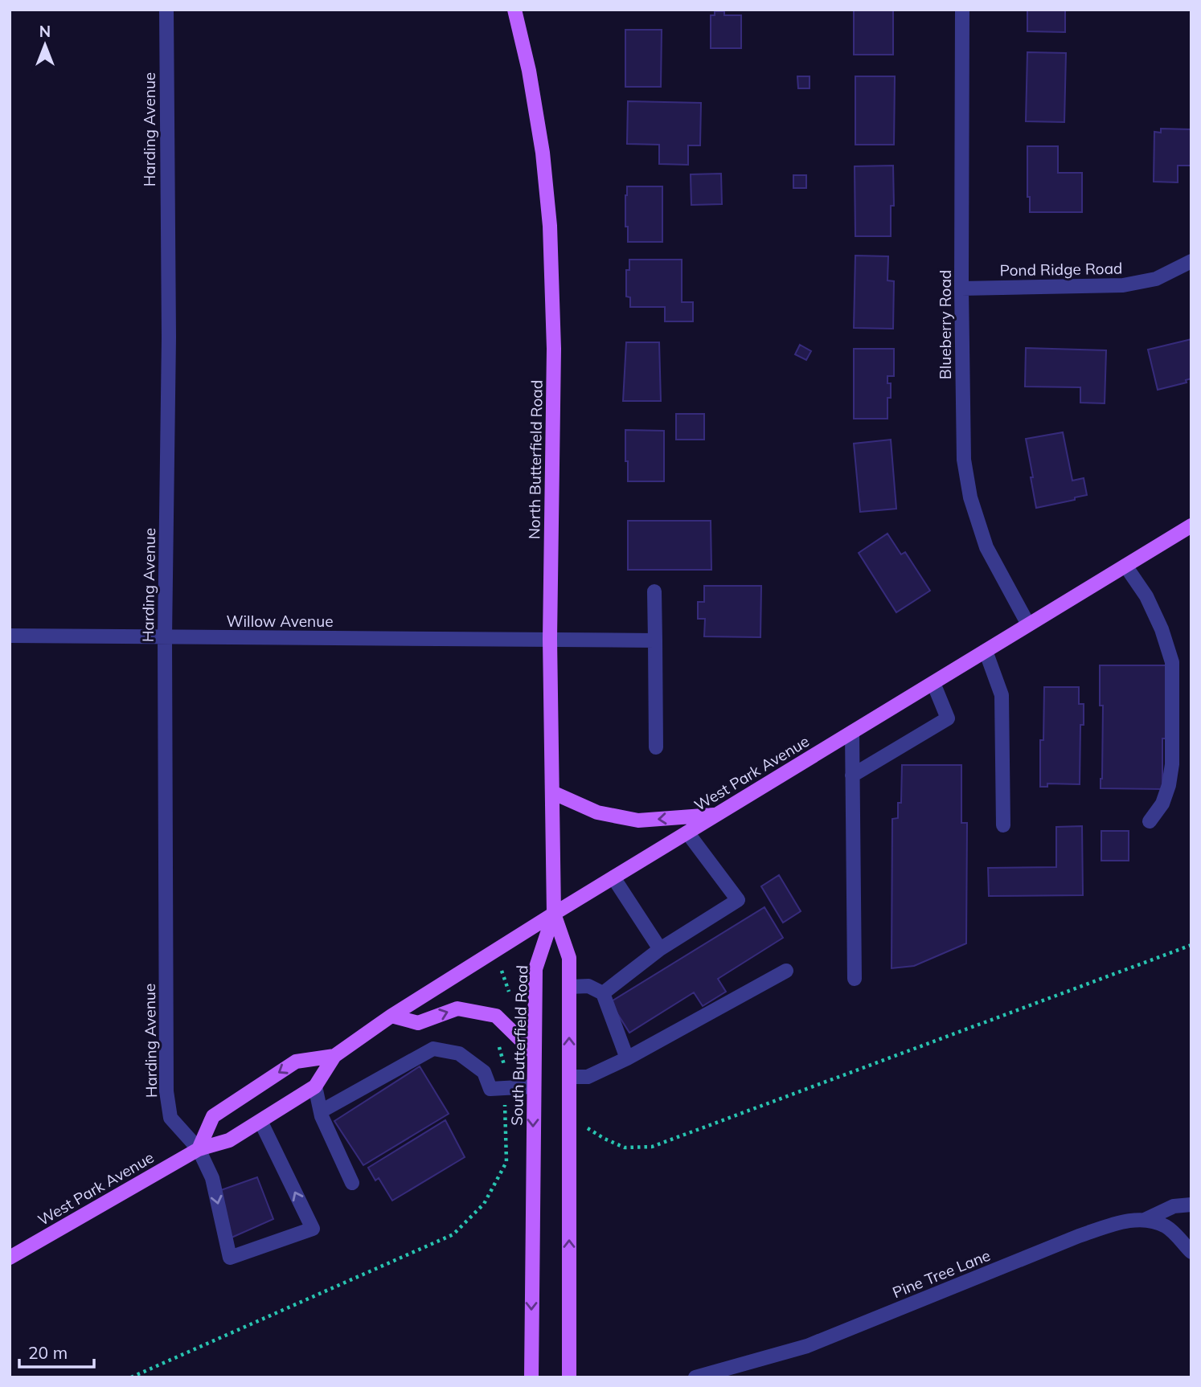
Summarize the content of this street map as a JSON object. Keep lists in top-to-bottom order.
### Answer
{
  "streets": {
    "main road": ["North Butterfield Road", "West Park Avenue", "South Butterfield Road"],
    "street": [
      "Harding Avenue",
      "Pond Ridge Road",
      "Blueberry Road",
      "Willow Avenue",
      "Pine Tree Lane"
    ]
  },
  "crossings": [
    ["Harding Avenue", "Willow Avenue"],
    ["Harding Avenue", "West Park Avenue"],
    ["Pond Ridge Road", "Blueberry Road"],
    ["Blueberry Road", "West Park Avenue"],
    ["North Butterfield Road", "Willow Avenue"],
    ["North Butterfield Road", "West Park Avenue"],
    ["North Butterfield Road", "South Butterfield Road"],
    ["West Park Avenue", "South Butterfield Road"]
  ],
  "scale_bar": "20 m",
  "north": "top"
}
